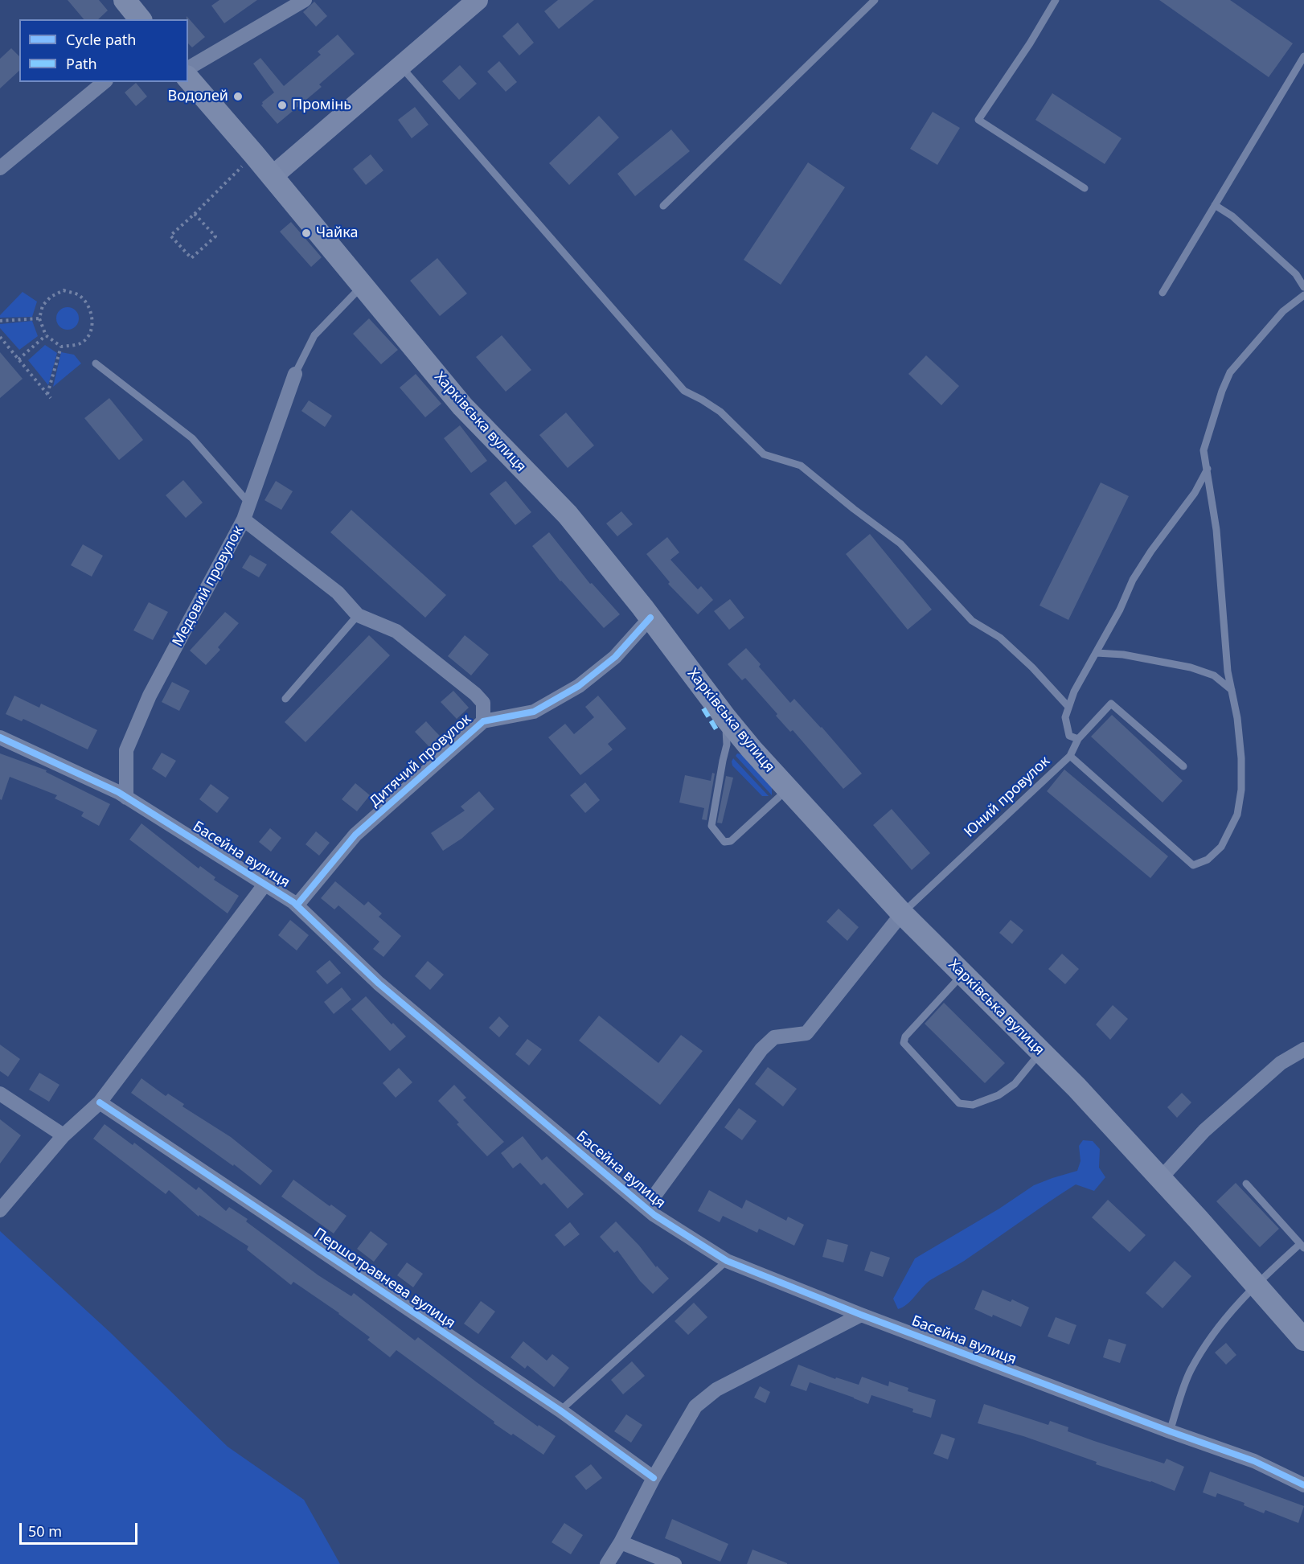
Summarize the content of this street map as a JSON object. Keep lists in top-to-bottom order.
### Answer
{
  "streets": {
    "main road": ["Харківська вулиця"],
    "street": [
      "Медовий провулок",
      "Дитячий провулок",
      "Басейна вулиця",
      "Першотравнева вулиця"
    ],
    "lane": ["Юний провулок"]
  },
  "crossings": [
    ["Харківська вулиця", "Дитячий провулок"],
    ["Харківська вулиця", "Юний провулок"],
    ["Медовий провулок", "Басейна вулиця"],
    ["Дитячий провулок", "Басейна вулиця"]
  ],
  "places": ["Водолей", "Промінь", "Чайка"],
  "legend": ["Cycle path", "Path"],
  "scale_bar": "50 m"
}
